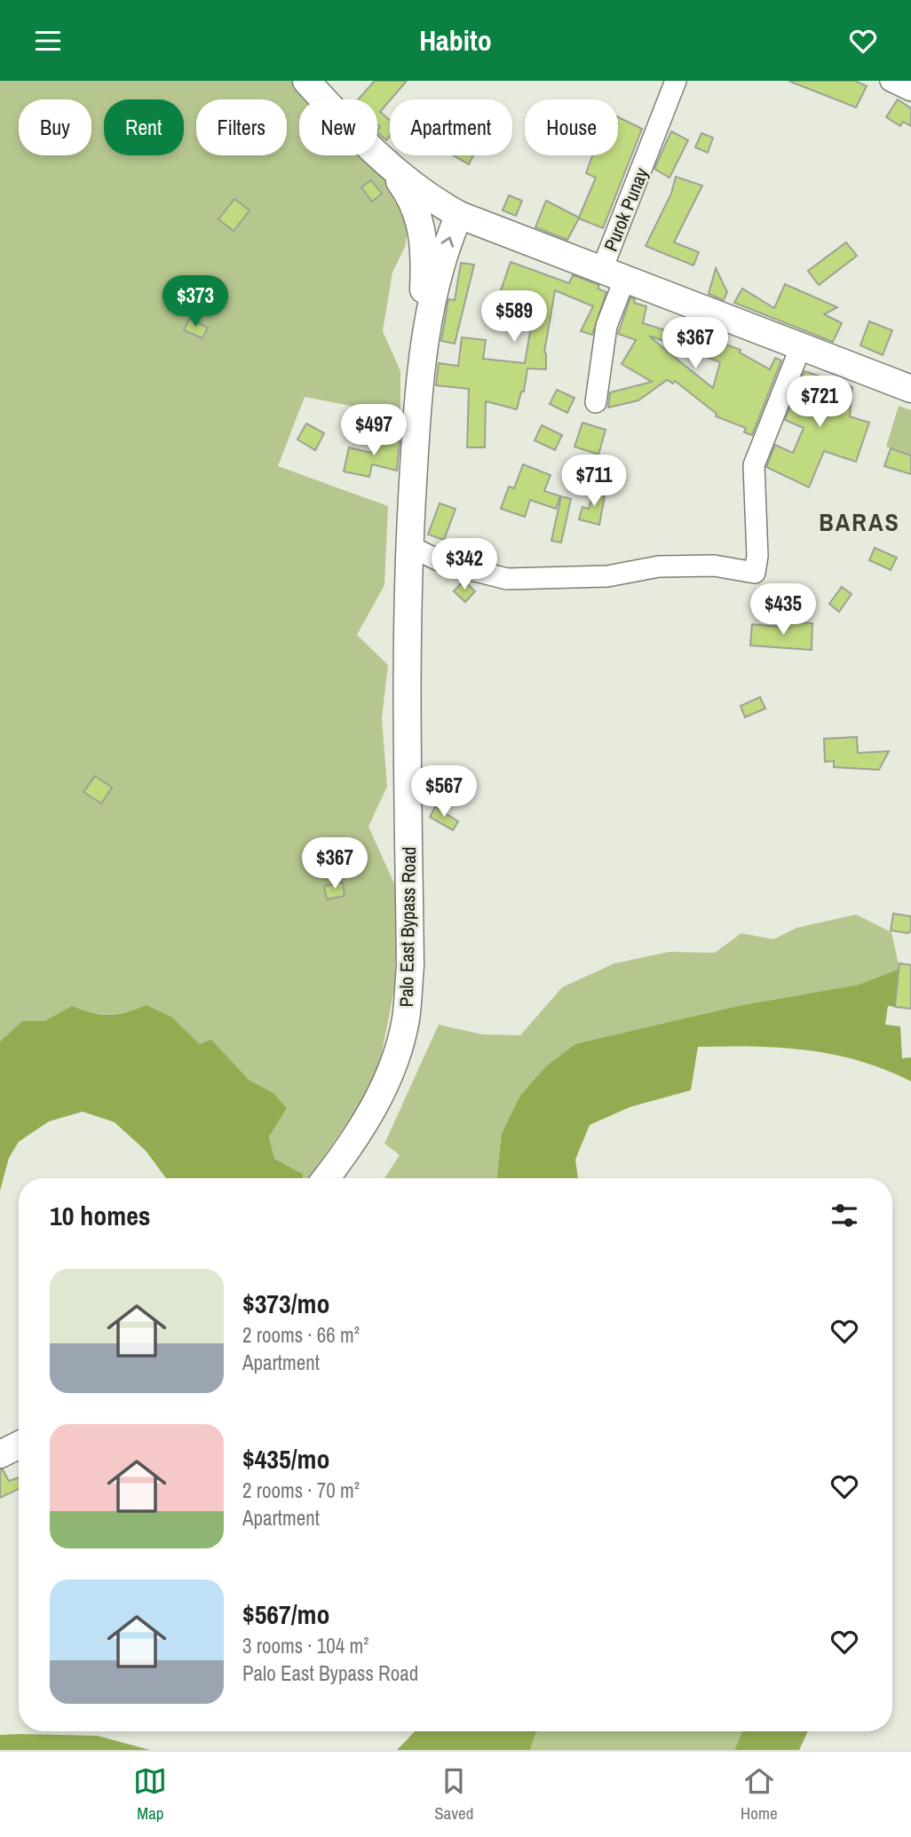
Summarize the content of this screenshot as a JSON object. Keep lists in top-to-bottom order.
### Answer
{
  "streets": {
    "main road": ["Palo East Bypass Road"],
    "street": ["Purok Punay"]
  },
  "districts": ["BARAS"],
  "page": {
    "header": "Habito",
    "chip": [
      "Buy",
      "Rent",
      "Filters",
      "New",
      "Apartment",
      "House"
    ],
    "price": [
      "$373",
      "$589",
      "$367",
      "$721",
      "$497",
      "$711",
      "$342",
      "$435",
      "$567",
      "$367"
    ],
    "heading": "10 homes",
    "list": [
      {
        "name": "$373/mo",
        "note": "2 rooms · 66 m² · Apartment"
      },
      {
        "name": "$435/mo",
        "note": "2 rooms · 70 m² · Apartment"
      },
      {
        "name": "$567/mo",
        "note": "3 rooms · 104 m² · Palo East Bypass Road"
      }
    ],
    "tabs": ["Map", "Saved", "Home"]
  }
}
